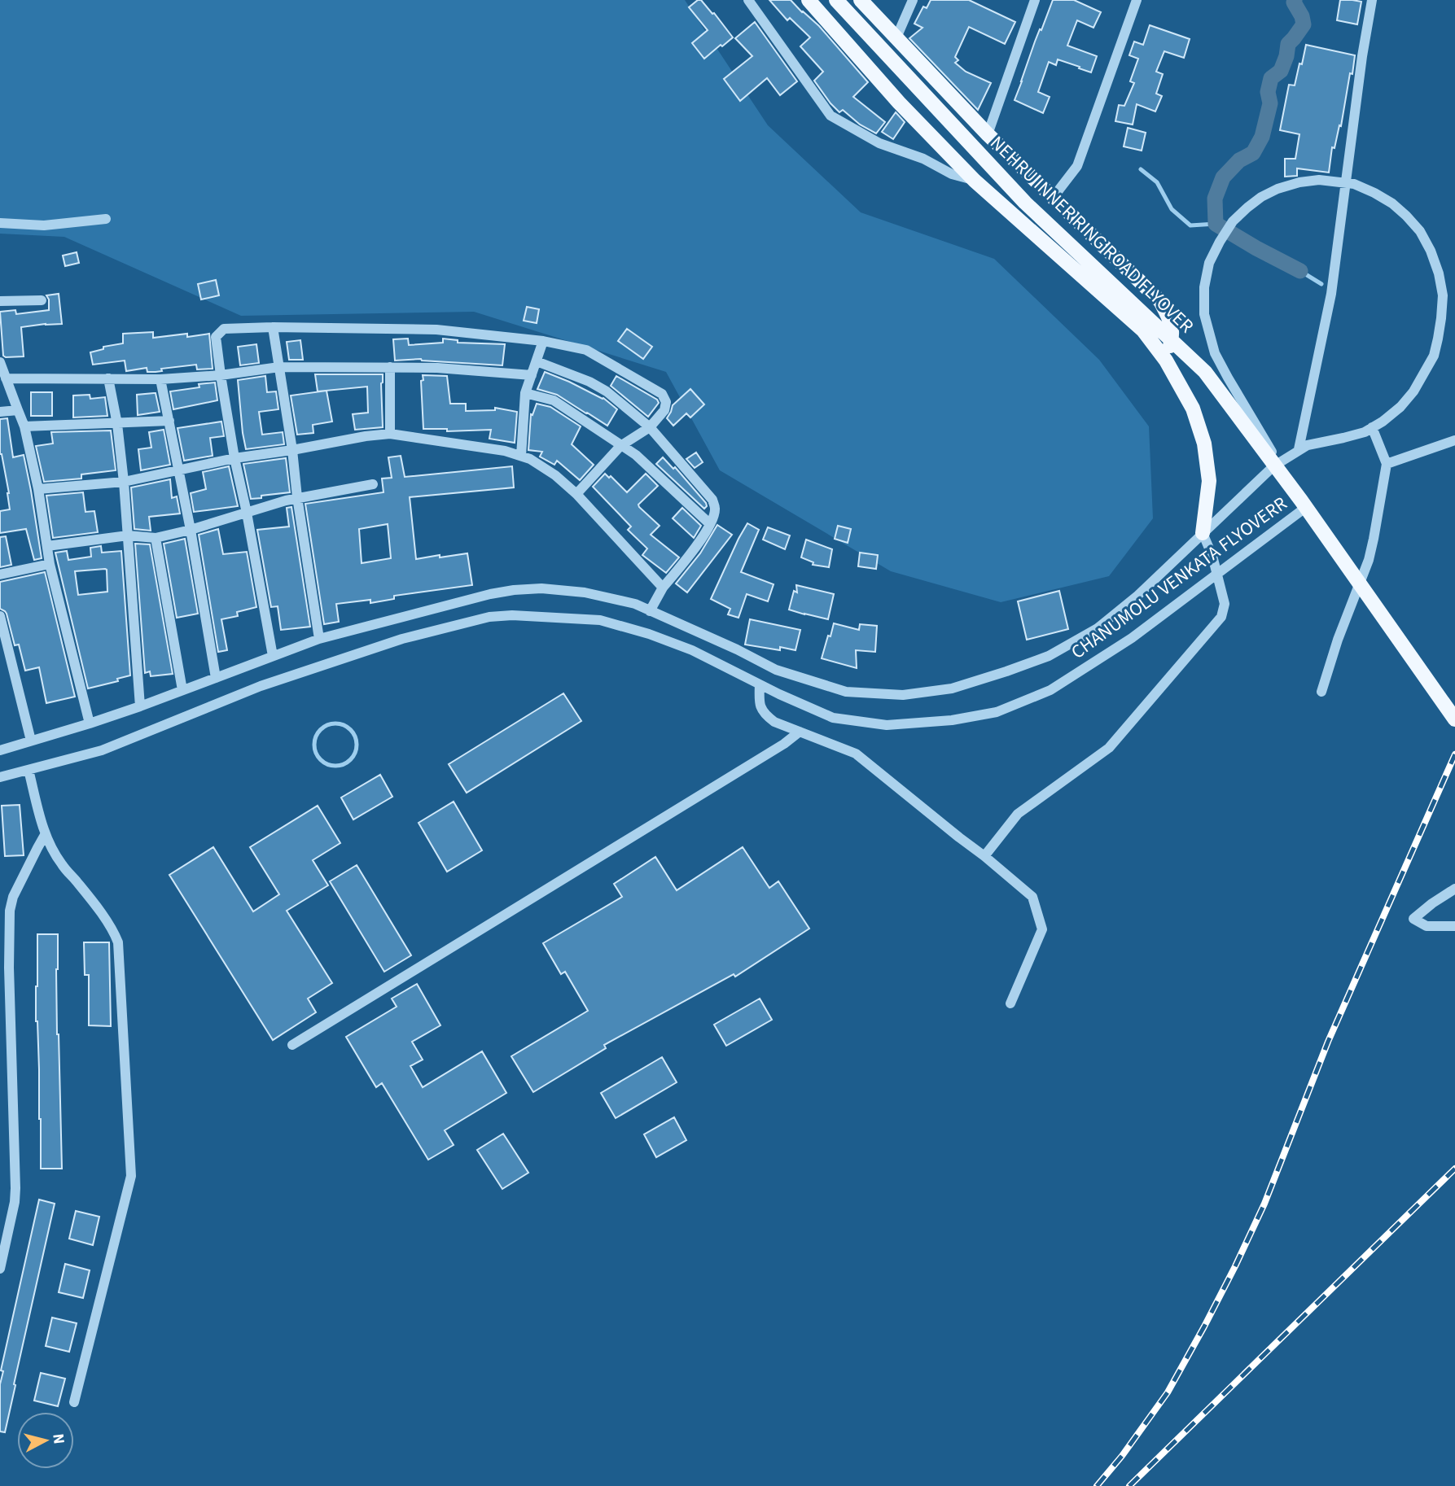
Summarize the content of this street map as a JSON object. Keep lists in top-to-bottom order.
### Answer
{
  "streets": {
    "main road": ["NEHRU INNER RING ROAD FLYOVER"],
    "street": ["CHANUMOLU VENKATA FLYOVERR"]
  },
  "crossings": [
    ["NEHRU INNER RING ROAD FLYOVER", "CHANUMOLU VENKATA FLYOVERR"]
  ],
  "north": "right"
}
